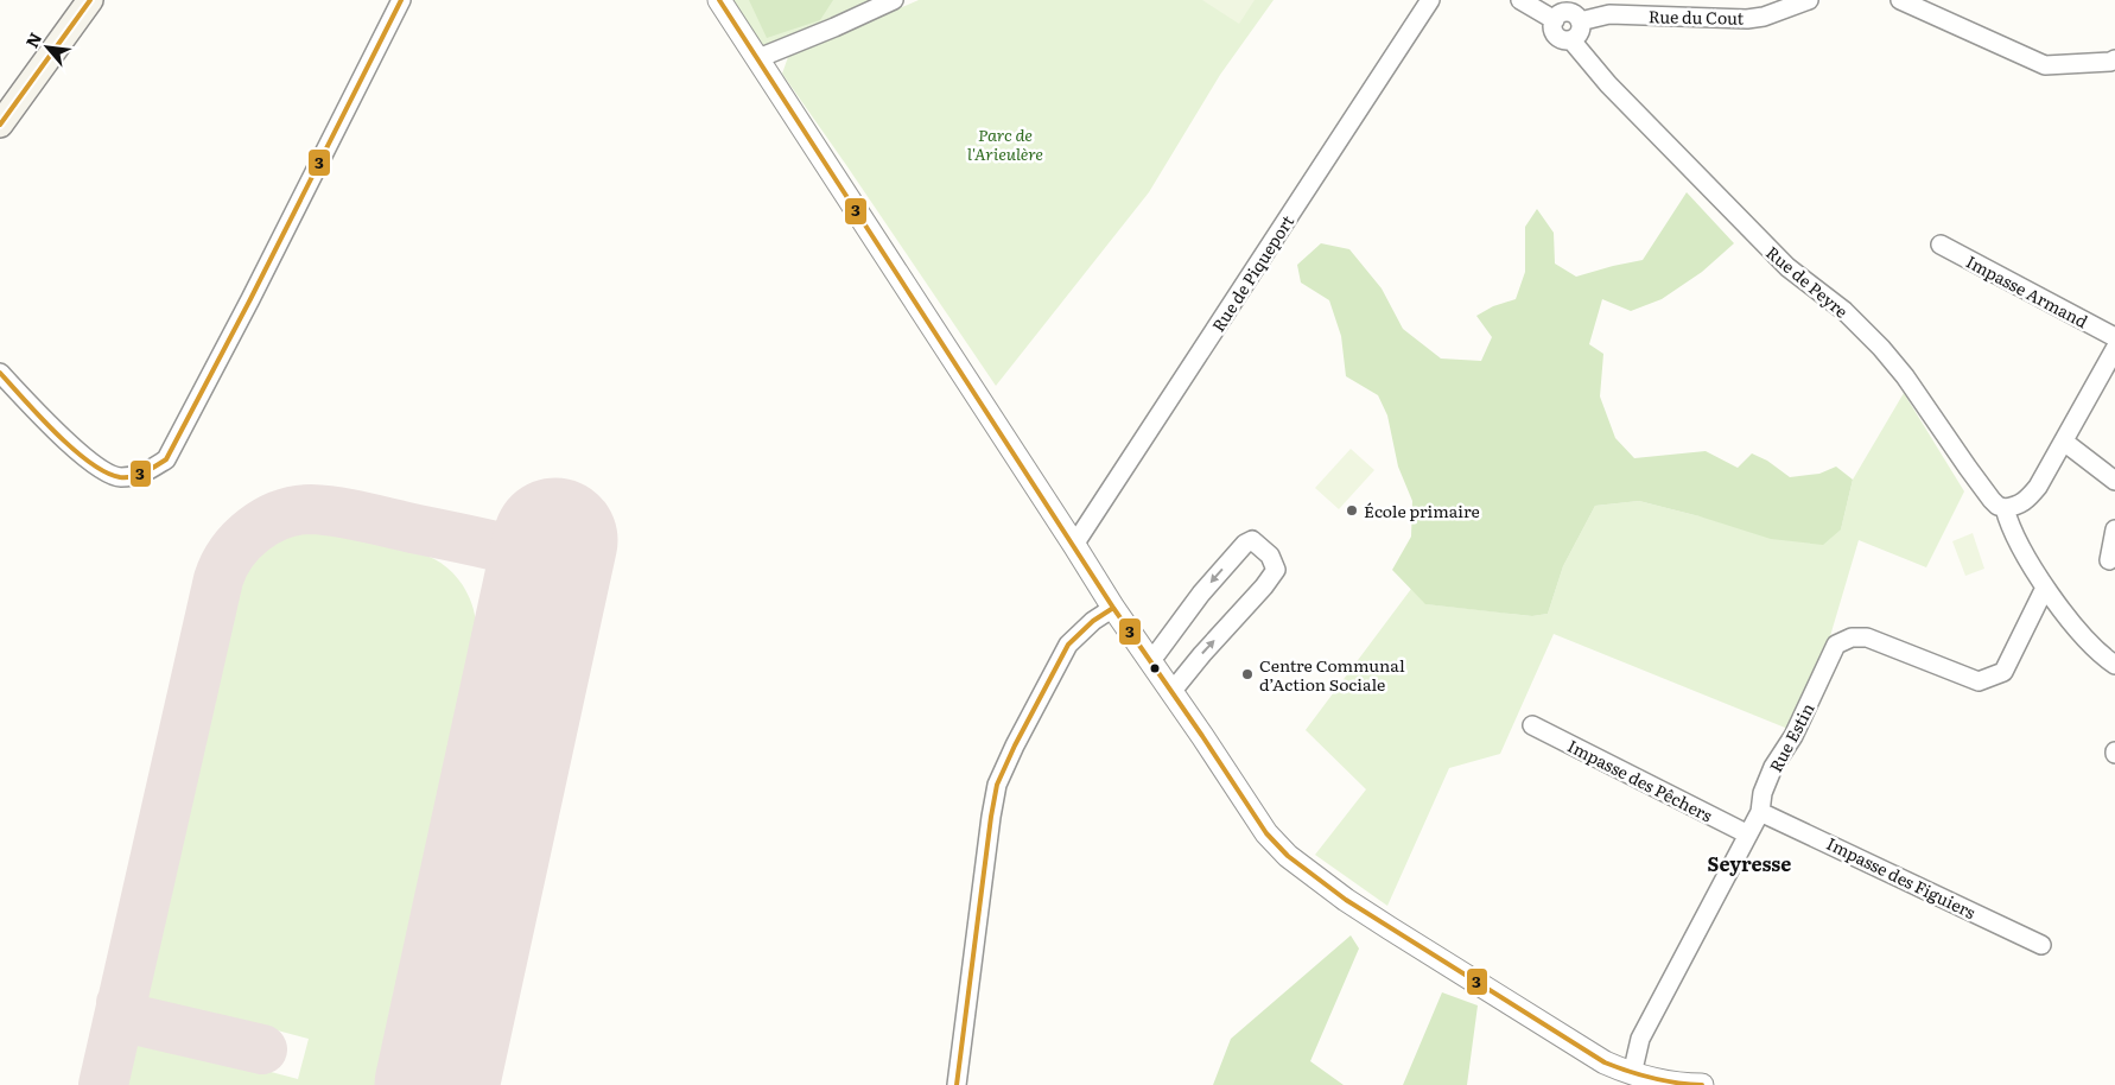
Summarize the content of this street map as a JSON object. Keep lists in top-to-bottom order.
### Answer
{
  "streets": {
    "street": [
      "Rue du Cout",
      "Rue de Piqueport",
      "Rue de Peyre",
      "Impasse Armand",
      "Rue Estin",
      "Impasse des Pêchers",
      "Impasse des Figuiers"
    ]
  },
  "crossings": [
    ["Rue du Cout", "Rue de Peyre"],
    ["Rue Estin", "Impasse des Pêchers"],
    ["Rue Estin", "Impasse des Figuiers"]
  ],
  "districts": ["Seyresse"],
  "parks": ["Parc de l'Arieulère"],
  "places": ["École primaire", "Centre Communal d’Action Sociale"],
  "lines": ["transit line 3"],
  "north": "top left"
}
